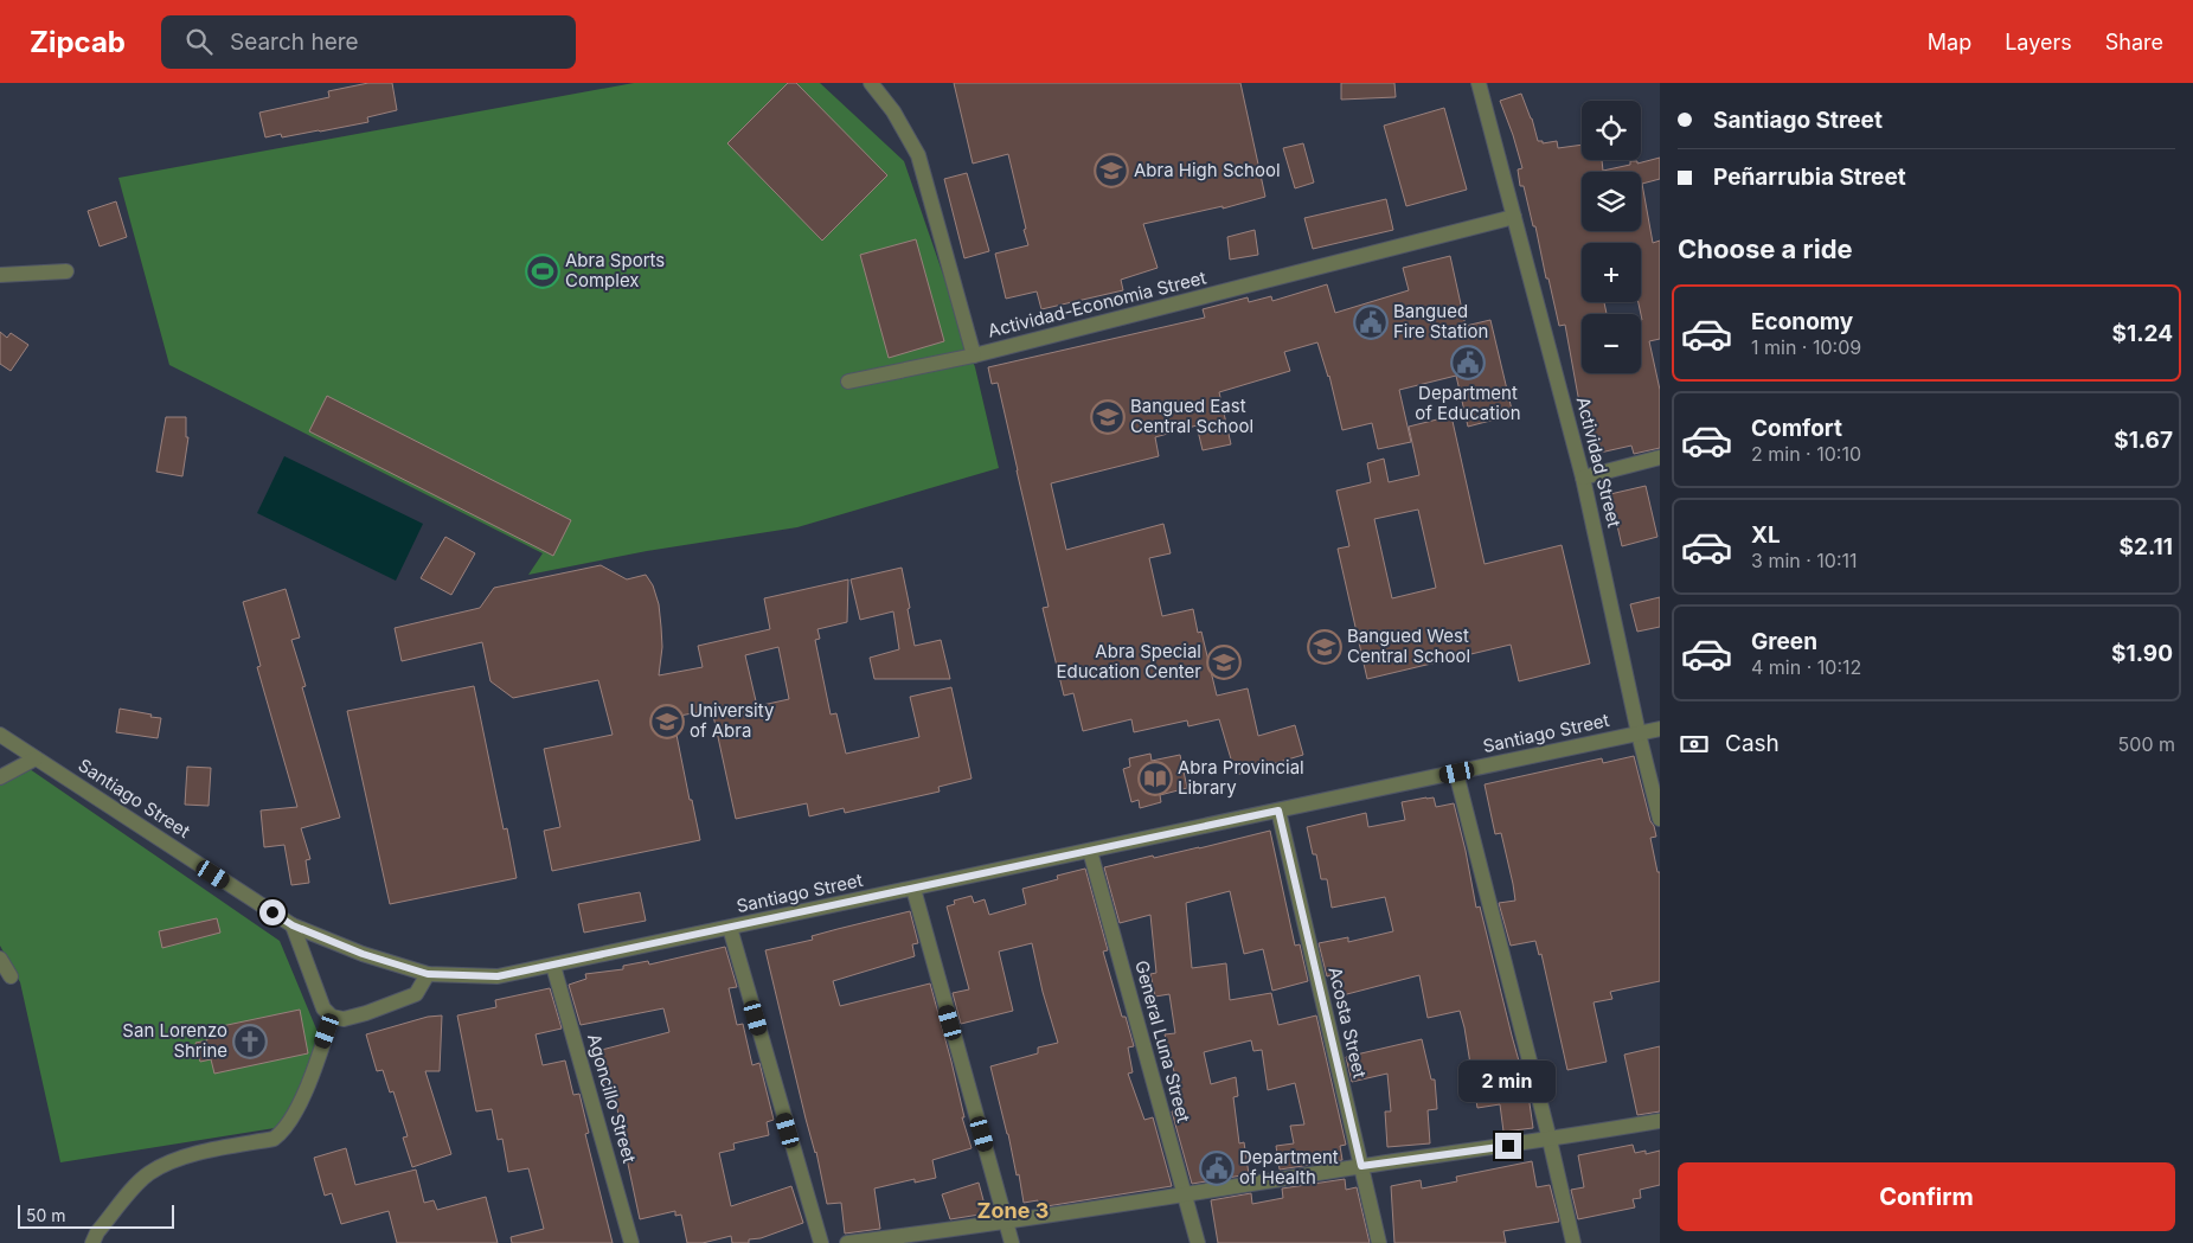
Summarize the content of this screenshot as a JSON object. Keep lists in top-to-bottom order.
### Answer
{
  "streets": {
    "street": [
      "Actividad-Economia Street",
      "Actividad Street",
      "Santiago Street",
      "Acosta Street",
      "General Luna Street",
      "Agoncillo Street"
    ]
  },
  "crossings": [
    ["Actividad-Economia Street", "Actividad Street"],
    ["Actividad Street", "Santiago Street"],
    ["Santiago Street", "Acosta Street"],
    ["Santiago Street", "General Luna Street"],
    ["Santiago Street", "Agoncillo Street"]
  ],
  "districts": ["Zone 3"],
  "places": {
    "school or university": [
      "Abra High School",
      "Bangued East Central School",
      "Bangued West Central School",
      "Abra Special Education Center",
      "University of Abra"
    ],
    "sports": ["Abra Sports Complex"],
    "public building": ["Bangued Fire Station", "Department of Education", "Department of Health"],
    "library": ["Abra Provincial Library"],
    "church": ["San Lorenzo Shrine"]
  },
  "scale_bar": "50 m",
  "page": {
    "header": "Zipcab",
    "search": "Search here",
    "nav": ["Map", "Layers", "Share"],
    "banner": ["Santiago Street", "Peñarrubia Street"],
    "map_buttons": ["+", "−"],
    "heading": "Choose a ride",
    "list": [
      {
        "name": "Economy",
        "note": "1 min · 10:09",
        "value": "$1.24"
      },
      {
        "name": "Comfort",
        "note": "2 min · 10:10",
        "value": "$1.67"
      },
      {
        "name": "XL",
        "note": "3 min · 10:11",
        "value": "$2.11"
      },
      {
        "name": "Green",
        "note": "4 min · 10:12",
        "value": "$1.90"
      }
    ],
    "pay": ["Cash", "500 m"],
    "bubble": "2 min",
    "buttons": "Confirm",
    "scale": "50 m"
  }
}
